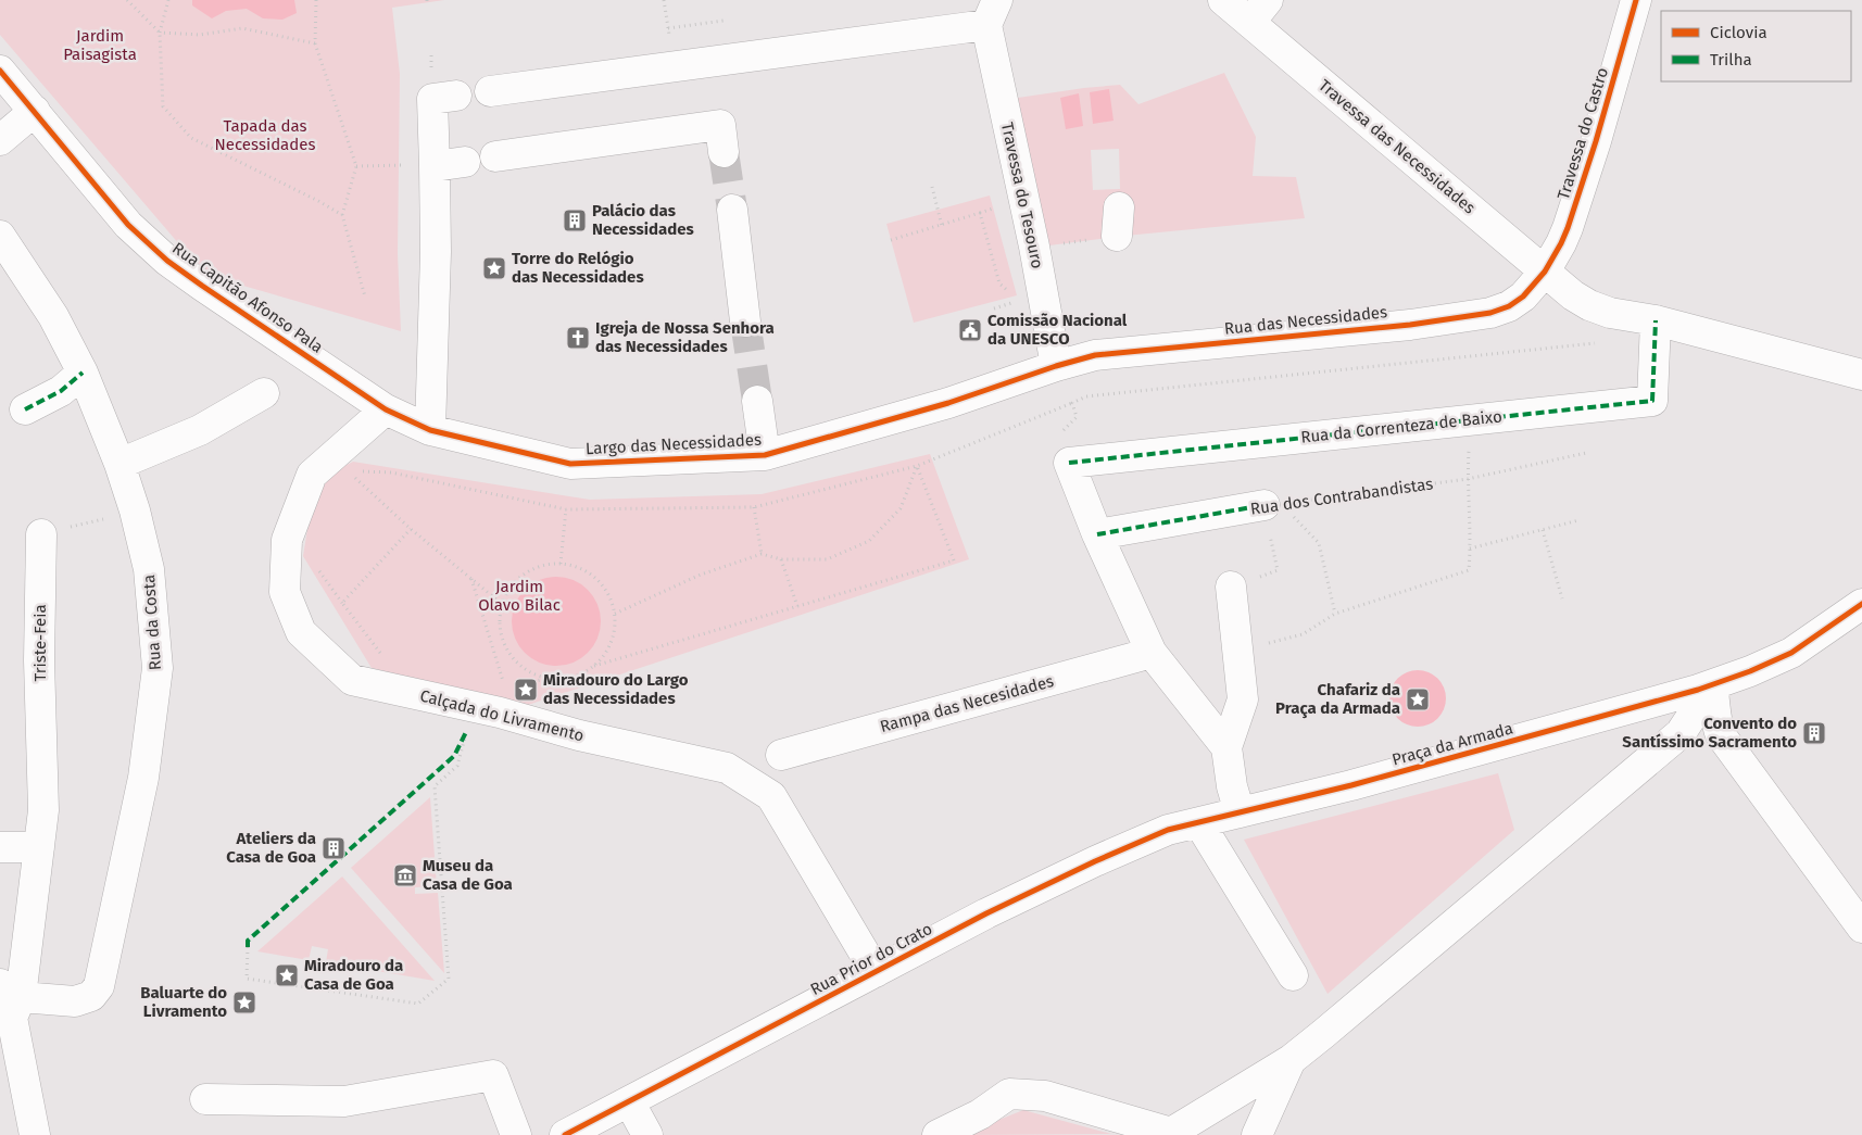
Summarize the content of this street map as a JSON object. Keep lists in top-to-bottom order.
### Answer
{
  "streets": {
    "street": [
      "Travessa do Castro",
      "Travessa das Necessidades",
      "Travessa do Tesouro",
      "Rua Capitão Afonso Pala",
      "Rua das Necessidades",
      "Rua da Correnteza de Baixo",
      "Largo das Necessidades",
      "Rua dos Contrabandistas",
      "Rua da Costa",
      "Triste-Feia",
      "Rampa das Necesidades",
      "Calçada do Livramento",
      "Praça da Armada",
      "Rua Prior do Crato"
    ]
  },
  "crossings": [
    ["Travessa do Castro", "Travessa das Necessidades"],
    ["Travessa do Castro", "Rua das Necessidades"],
    ["Travessa das Necessidades", "Rua das Necessidades"],
    ["Travessa das Necessidades", "Rua da Correnteza de Baixo"],
    ["Travessa do Tesouro", "Rua das Necessidades"],
    ["Travessa do Tesouro", "Largo das Necessidades"],
    ["Rua Capitão Afonso Pala", "Largo das Necessidades"],
    ["Rua Capitão Afonso Pala", "Calçada do Livramento"],
    ["Rua das Necessidades", "Largo das Necessidades"],
    ["Rua da Correnteza de Baixo", "Rua dos Contrabandistas"],
    ["Largo das Necessidades", "Calçada do Livramento"],
    ["Rua da Costa", "Triste-Feia"],
    ["Calçada do Livramento", "Rua Prior do Crato"],
    ["Praça da Armada", "Rua Prior do Crato"]
  ],
  "parks": ["Jardim Paisagista", "Tapada das Necessidades", "Jardim Olavo Bilac"],
  "places": {
    "building": ["Palácio das Necessidades", "Convento do Santíssimo Sacramento", "Ateliers da Casa de Goa"],
    "place": [
      "Torre do Relógio das Necessidades",
      "Miradouro do Largo das Necessidades",
      "Chafariz da Praça da Armada",
      "Miradouro da Casa de Goa",
      "Baluarte do Livramento"
    ],
    "public building": ["Comissão Nacional da UNESCO"],
    "church": ["Igreja de Nossa Senhora das Necessidades"],
    "museum": ["Museu da Casa de Goa"]
  },
  "legend": ["Ciclovia", "Trilha"]
}
